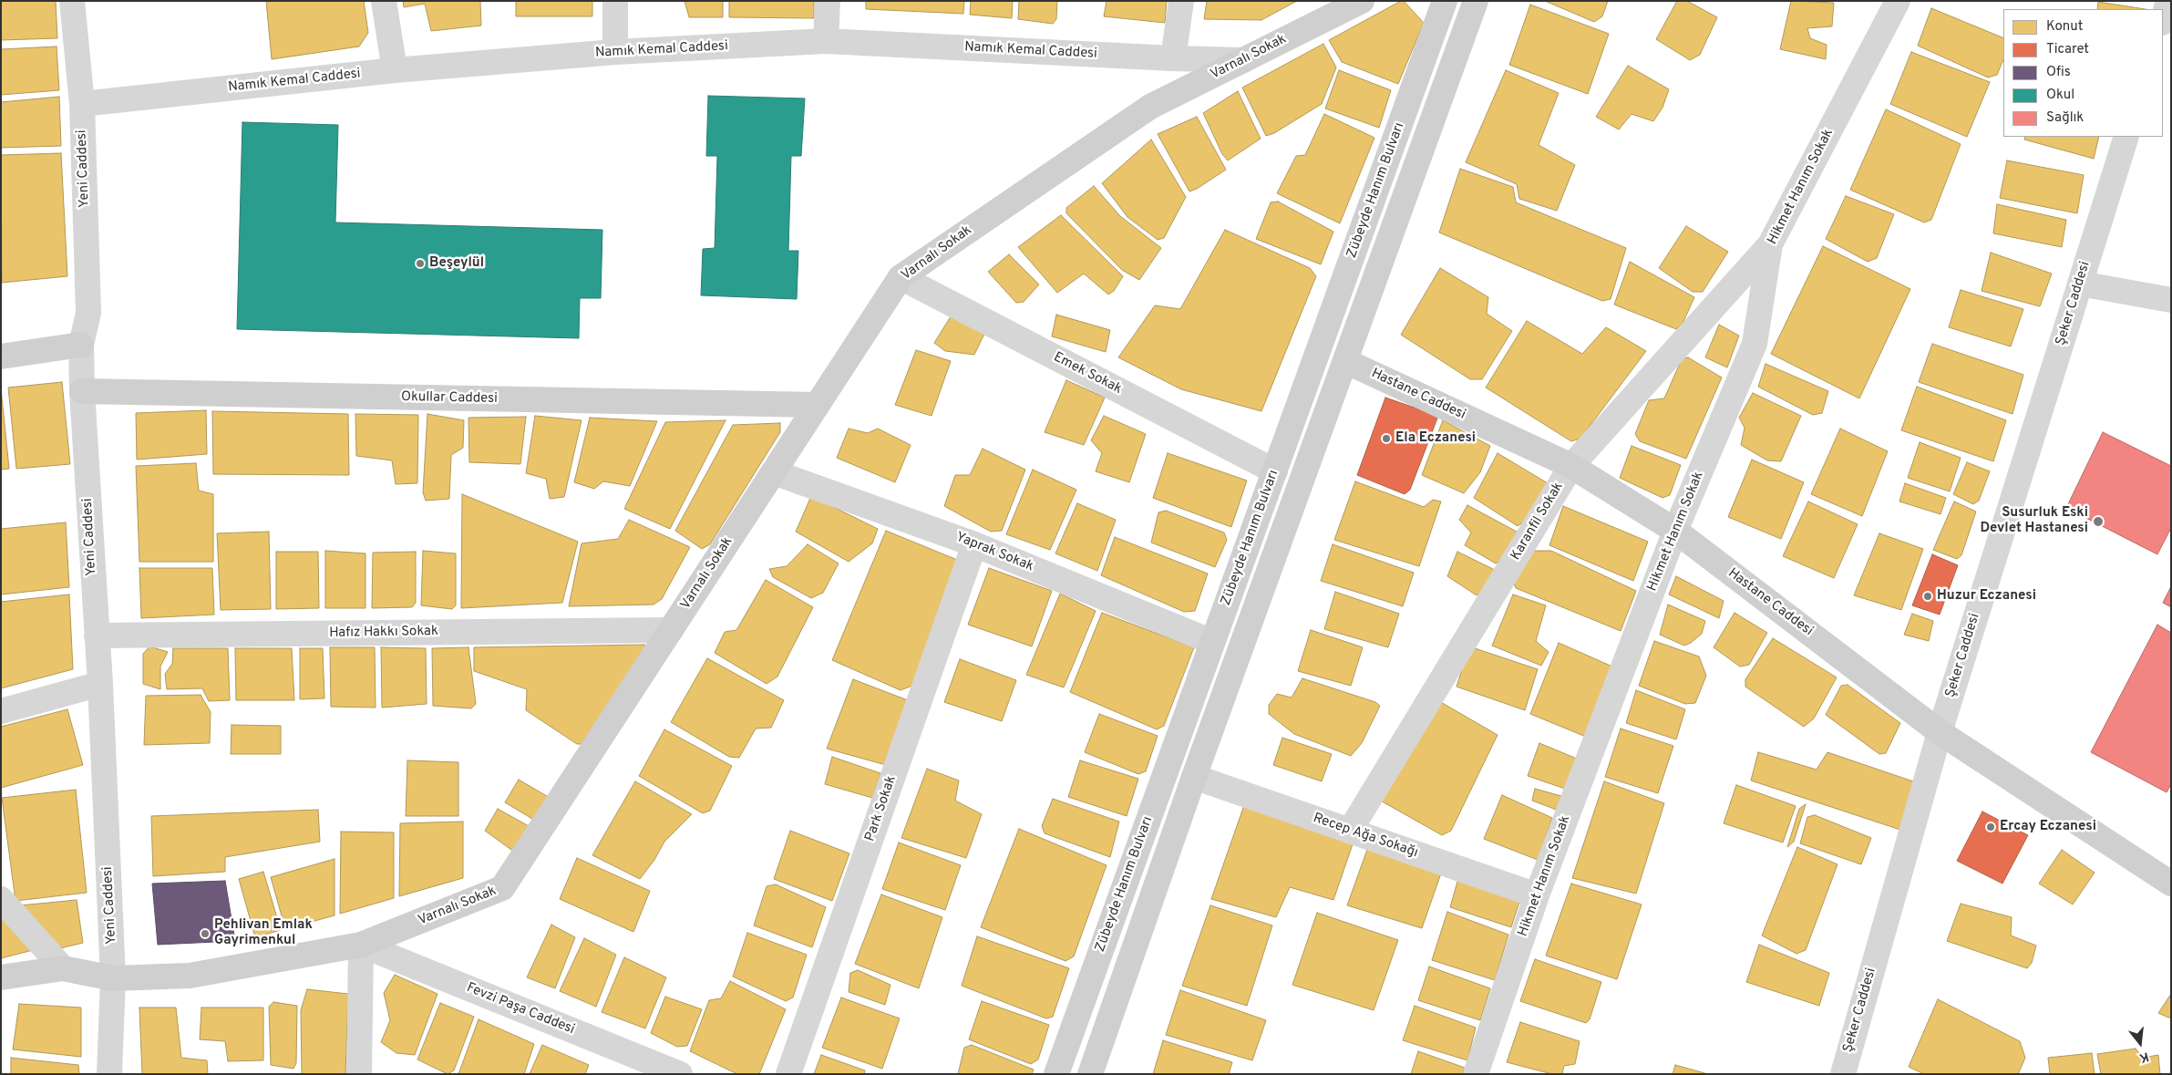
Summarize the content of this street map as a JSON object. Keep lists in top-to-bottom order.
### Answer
{
  "streets": {
    "street": [
      "Namık Kemal Caddesi",
      "Varnalı Sokak",
      "Yeni Caddesi",
      "Hikmet Hanım Sokak",
      "Zübeyde Hanım Bulvarı",
      "Şeker Caddesi",
      "Emek Sokak",
      "Hastane Caddesi",
      "Okullar Caddesi",
      "Karanfil Sokak",
      "Yaprak Sokak",
      "Hafız Hakkı Sokak",
      "Park Sokak",
      "Recep Ağa Sokağı",
      "Fevzi Paşa Caddesi"
    ]
  },
  "crossings": [
    ["Namık Kemal Caddesi", "Varnalı Sokak"],
    ["Namık Kemal Caddesi", "Yeni Caddesi"],
    ["Varnalı Sokak", "Yeni Caddesi"],
    ["Varnalı Sokak", "Emek Sokak"],
    ["Varnalı Sokak", "Okullar Caddesi"],
    ["Varnalı Sokak", "Yaprak Sokak"],
    ["Varnalı Sokak", "Hafız Hakkı Sokak"],
    ["Varnalı Sokak", "Fevzi Paşa Caddesi"],
    ["Yeni Caddesi", "Okullar Caddesi"],
    ["Yeni Caddesi", "Hafız Hakkı Sokak"],
    ["Hikmet Hanım Sokak", "Hastane Caddesi"],
    ["Hikmet Hanım Sokak", "Karanfil Sokak"],
    ["Hikmet Hanım Sokak", "Recep Ağa Sokağı"],
    ["Zübeyde Hanım Bulvarı", "Emek Sokak"],
    ["Zübeyde Hanım Bulvarı", "Yaprak Sokak"],
    ["Şeker Caddesi", "Hastane Caddesi"],
    ["Hastane Caddesi", "Karanfil Sokak"],
    ["Karanfil Sokak", "Recep Ağa Sokağı"],
    ["Yaprak Sokak", "Park Sokak"]
  ],
  "places": [
    "Beşeylül",
    "Ela Eczanesi",
    "Susurluk Eski Devlet Hastanesi",
    "Huzur Eczanesi",
    "Ercay Eczanesi",
    "Pehlivan Emlak Gayrimenkul"
  ],
  "legend": [
    "Konut",
    "Ticaret",
    "Ofis",
    "Okul",
    "Sağlık"
  ],
  "north": "bottom"
}
